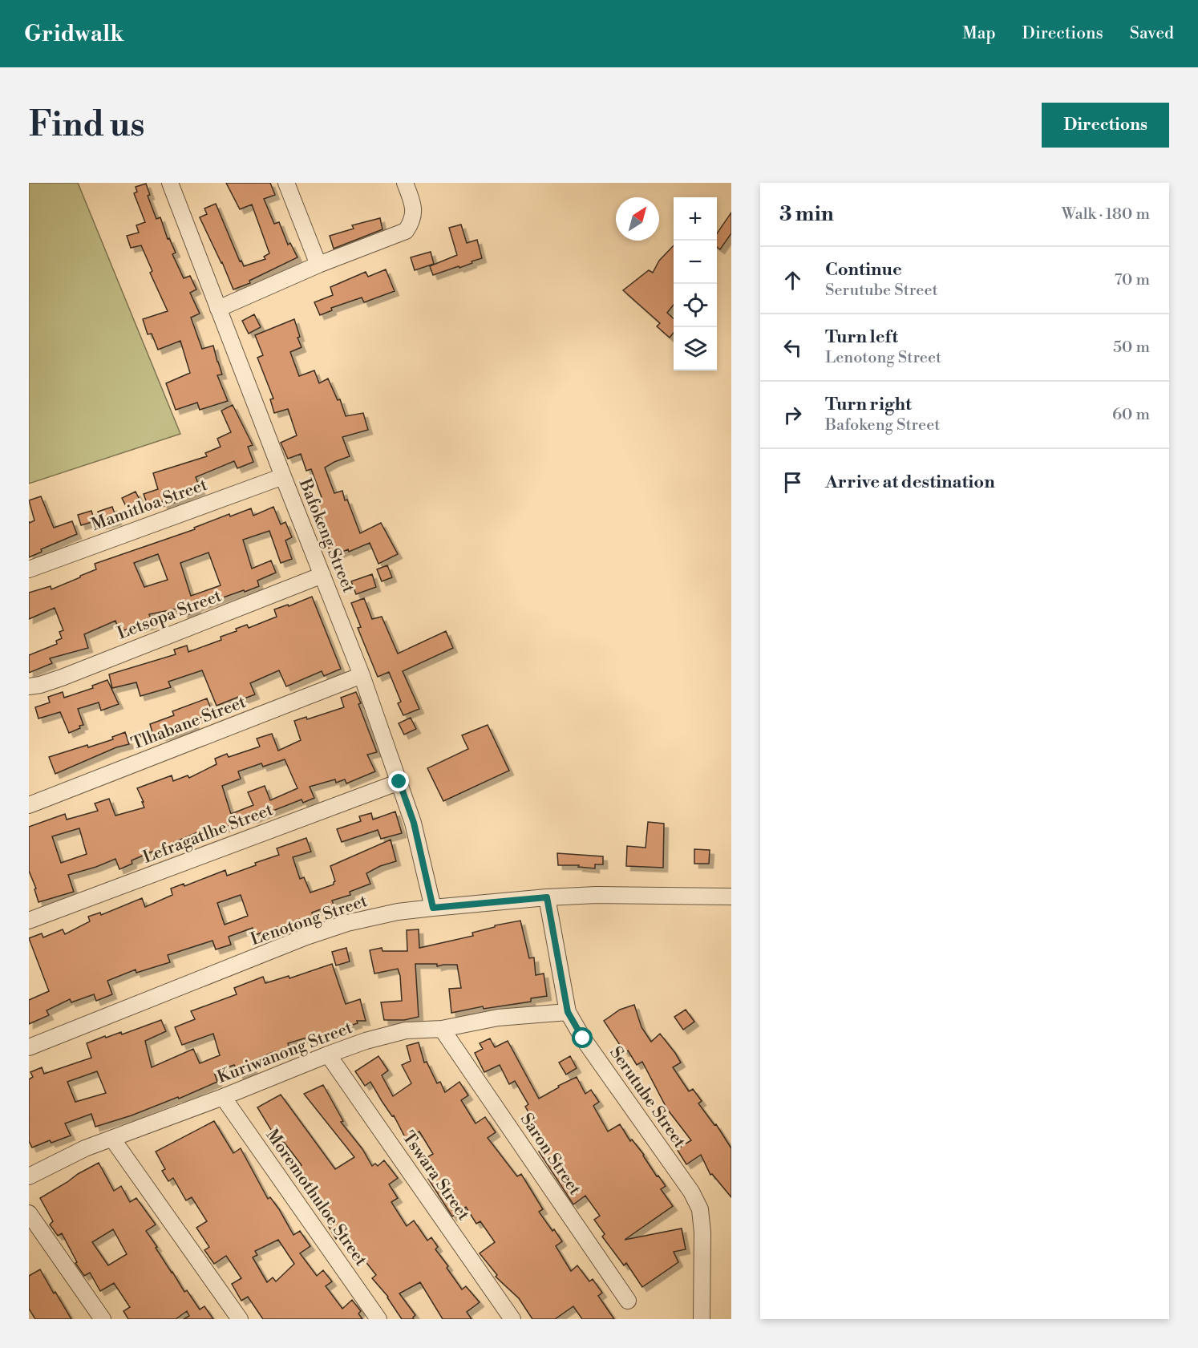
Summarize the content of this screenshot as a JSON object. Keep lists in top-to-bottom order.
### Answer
{
  "streets": {
    "street": [
      "Mamitloa Street",
      "Bafokeng Street",
      "Letsopa Street",
      "Tlhabane Street",
      "Lefragatlhe Street",
      "Lenotong Street",
      "Kuriwanong Street",
      "Serutube Street",
      "Saron Street",
      "Tswara Street",
      "Moremothuloe Street"
    ]
  },
  "crossings": [
    ["Mamitloa Street", "Bafokeng Street"],
    ["Bafokeng Street", "Letsopa Street"],
    ["Bafokeng Street", "Tlhabane Street"],
    ["Bafokeng Street", "Lefragatlhe Street"],
    ["Bafokeng Street", "Lenotong Street"],
    ["Lenotong Street", "Serutube Street"],
    ["Kuriwanong Street", "Serutube Street"],
    ["Kuriwanong Street", "Saron Street"],
    ["Kuriwanong Street", "Tswara Street"],
    ["Kuriwanong Street", "Moremothuloe Street"]
  ],
  "north": "top right",
  "page": {
    "header": "Gridwalk",
    "nav": ["Map", "Directions", "Saved"],
    "buttons": "Directions",
    "title": "Find us",
    "heading": ["3 min", "Walk · 180 m"],
    "map_buttons": ["+", "−"],
    "list": [
      ["Continue", "Serutube Street", "70 m"],
      ["Turn left", "Lenotong Street", "50 m"],
      ["Turn right", "Bafokeng Street", "60 m"],
      "Arrive at destination"
    ]
  }
}
